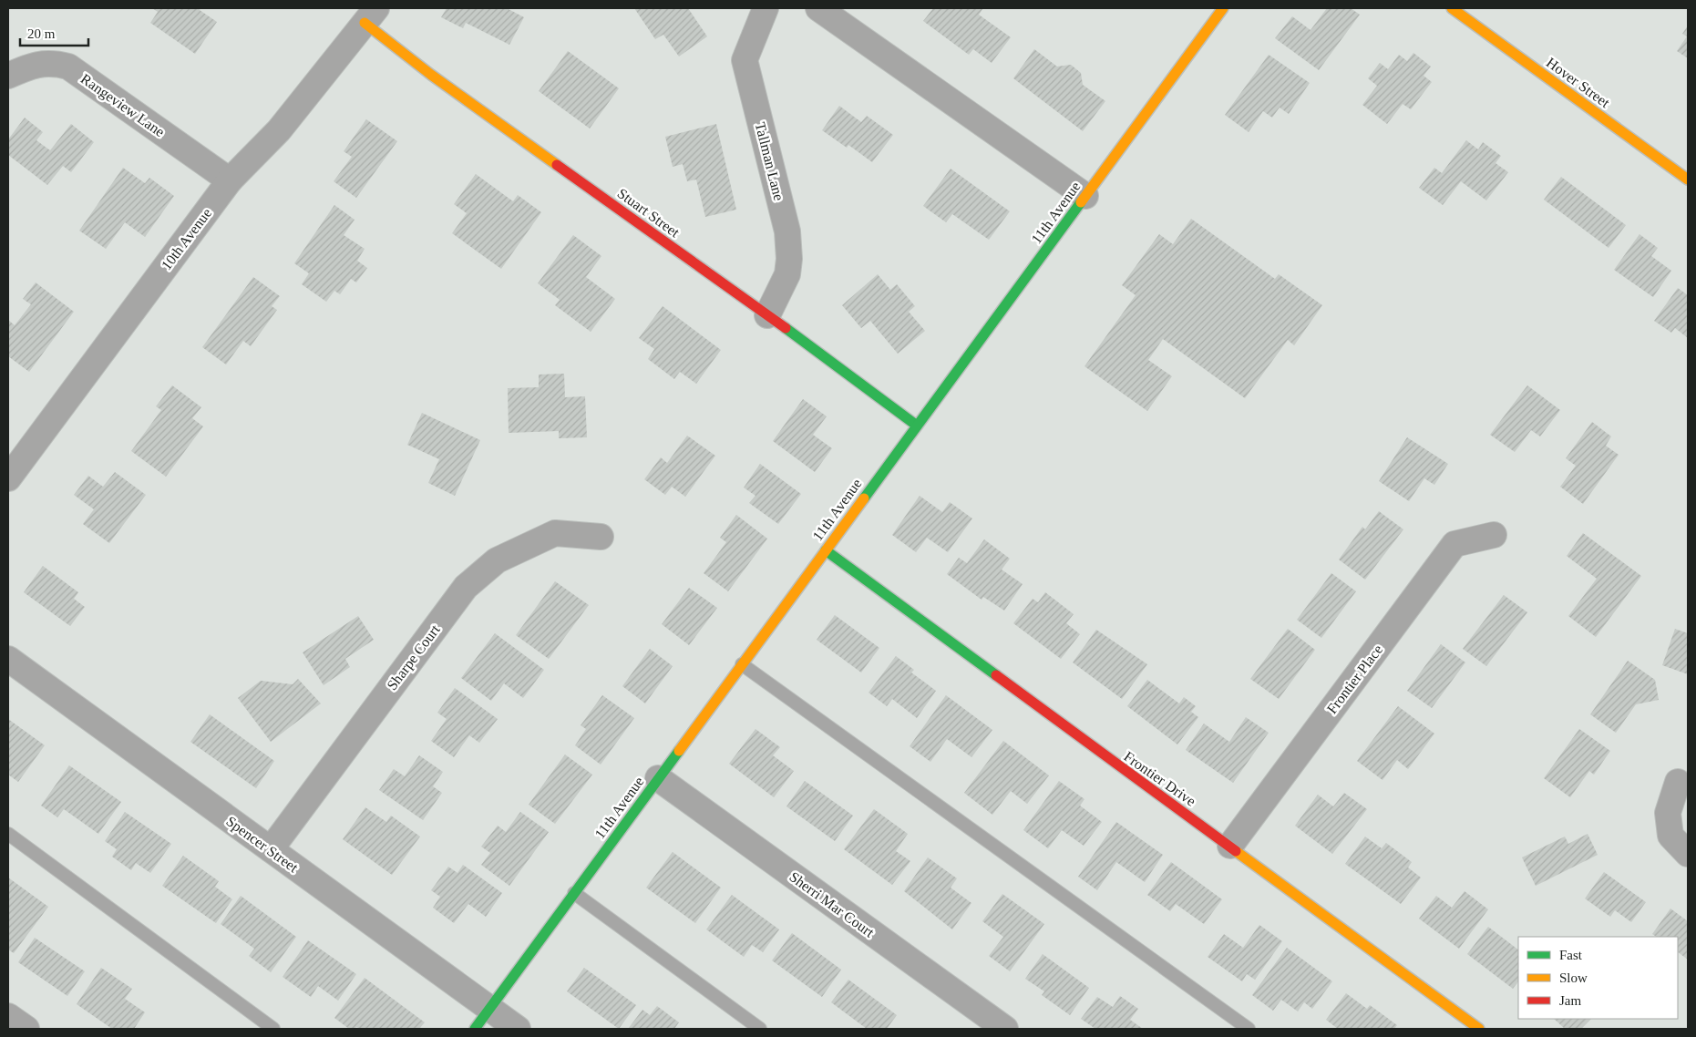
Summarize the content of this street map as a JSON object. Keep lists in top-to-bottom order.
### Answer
{
  "streets": {
    "street": [
      "Hover Street",
      "Rangeview Lane",
      "Tallman Lane",
      "Stuart Street",
      "11th Avenue",
      "10th Avenue",
      "Sharpe Court",
      "Frontier Place",
      "Frontier Drive",
      "Spencer Street",
      "Sherri Mar Court"
    ]
  },
  "crossings": [
    ["Rangeview Lane", "10th Avenue"],
    ["Tallman Lane", "Stuart Street"],
    ["Stuart Street", "11th Avenue"],
    ["Stuart Street", "10th Avenue"],
    ["11th Avenue", "Frontier Drive"],
    ["11th Avenue", "Spencer Street"],
    ["11th Avenue", "Sherri Mar Court"],
    ["Sharpe Court", "Spencer Street"],
    ["Frontier Place", "Frontier Drive"]
  ],
  "legend": ["Fast", "Slow", "Jam"],
  "scale_bar": "20 m"
}
